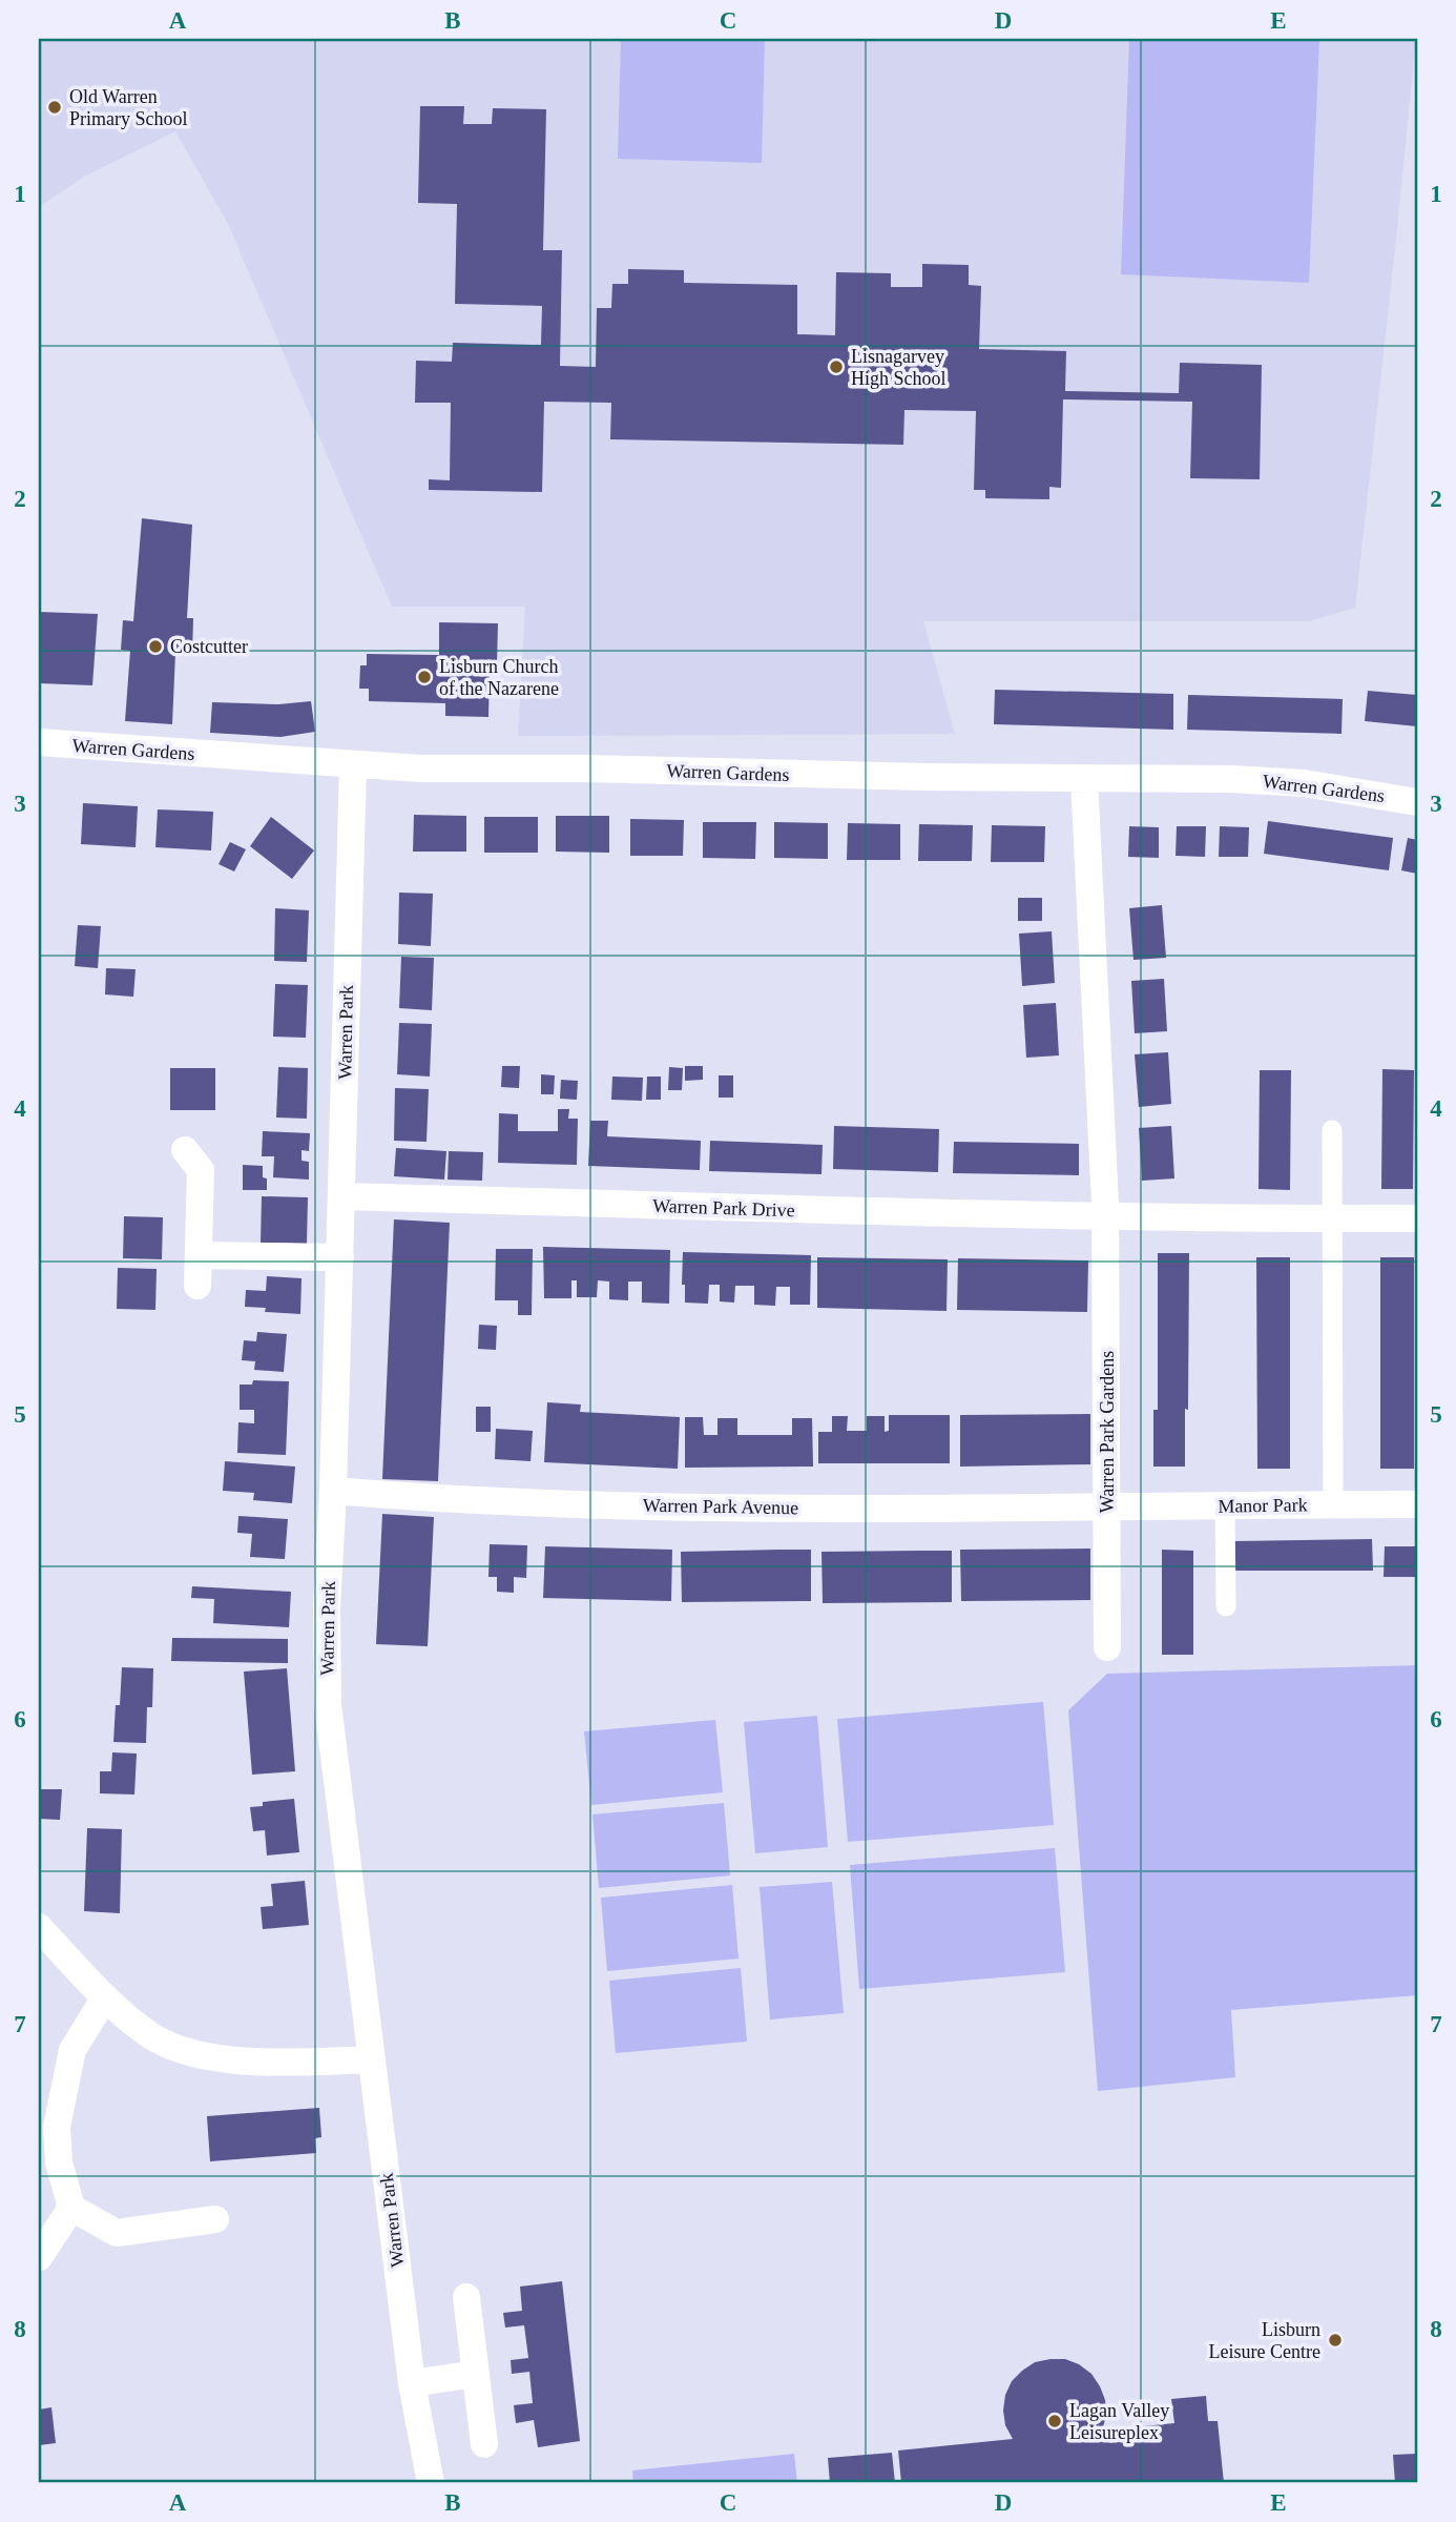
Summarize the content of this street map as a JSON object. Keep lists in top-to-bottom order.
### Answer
{
  "streets": {
    "street": [
      "Warren Gardens",
      "Warren Park",
      "Warren Park Drive",
      "Warren Park Gardens",
      "Manor Park",
      "Warren Park Avenue"
    ]
  },
  "crossings": [
    ["Warren Gardens", "Warren Park"],
    ["Warren Gardens", "Warren Park Gardens"],
    ["Warren Park", "Warren Park Drive"],
    ["Warren Park", "Warren Park Avenue"],
    ["Warren Park Drive", "Warren Park Gardens"],
    ["Warren Park Gardens", "Manor Park"],
    ["Warren Park Gardens", "Warren Park Avenue"],
    ["Manor Park", "Warren Park Avenue"]
  ],
  "places": [
    "Old Warren Primary School",
    "Lisnagarvey High School",
    "Costcutter",
    "Lisburn Church of the Nazarene",
    "Lisburn Leisure Centre",
    "Lagan Valley Leisureplex"
  ],
  "grid": {
    "columns": [
      "A",
      "B",
      "C",
      "D",
      "E"
    ],
    "rows": [
      "1",
      "2",
      "3",
      "4",
      "5",
      "6",
      "7",
      "8"
    ]
  }
}
